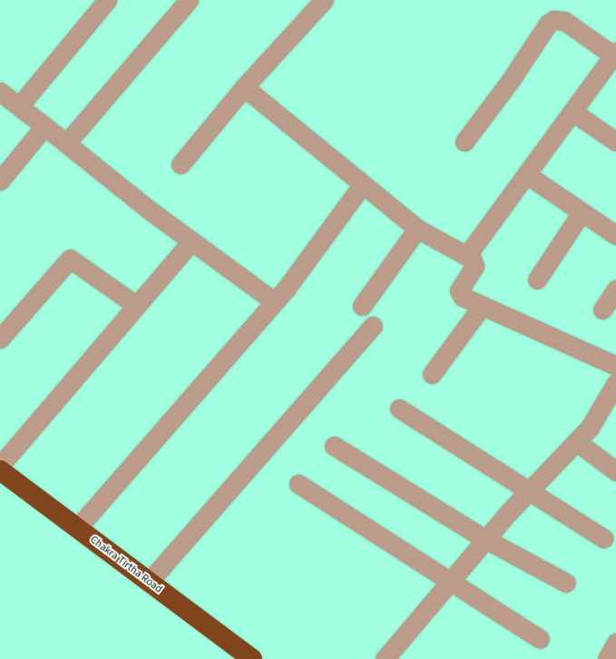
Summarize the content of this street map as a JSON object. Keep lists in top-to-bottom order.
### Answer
{
  "streets": {
    "highway": ["Chakra Tirtha Road"]
  }
}
